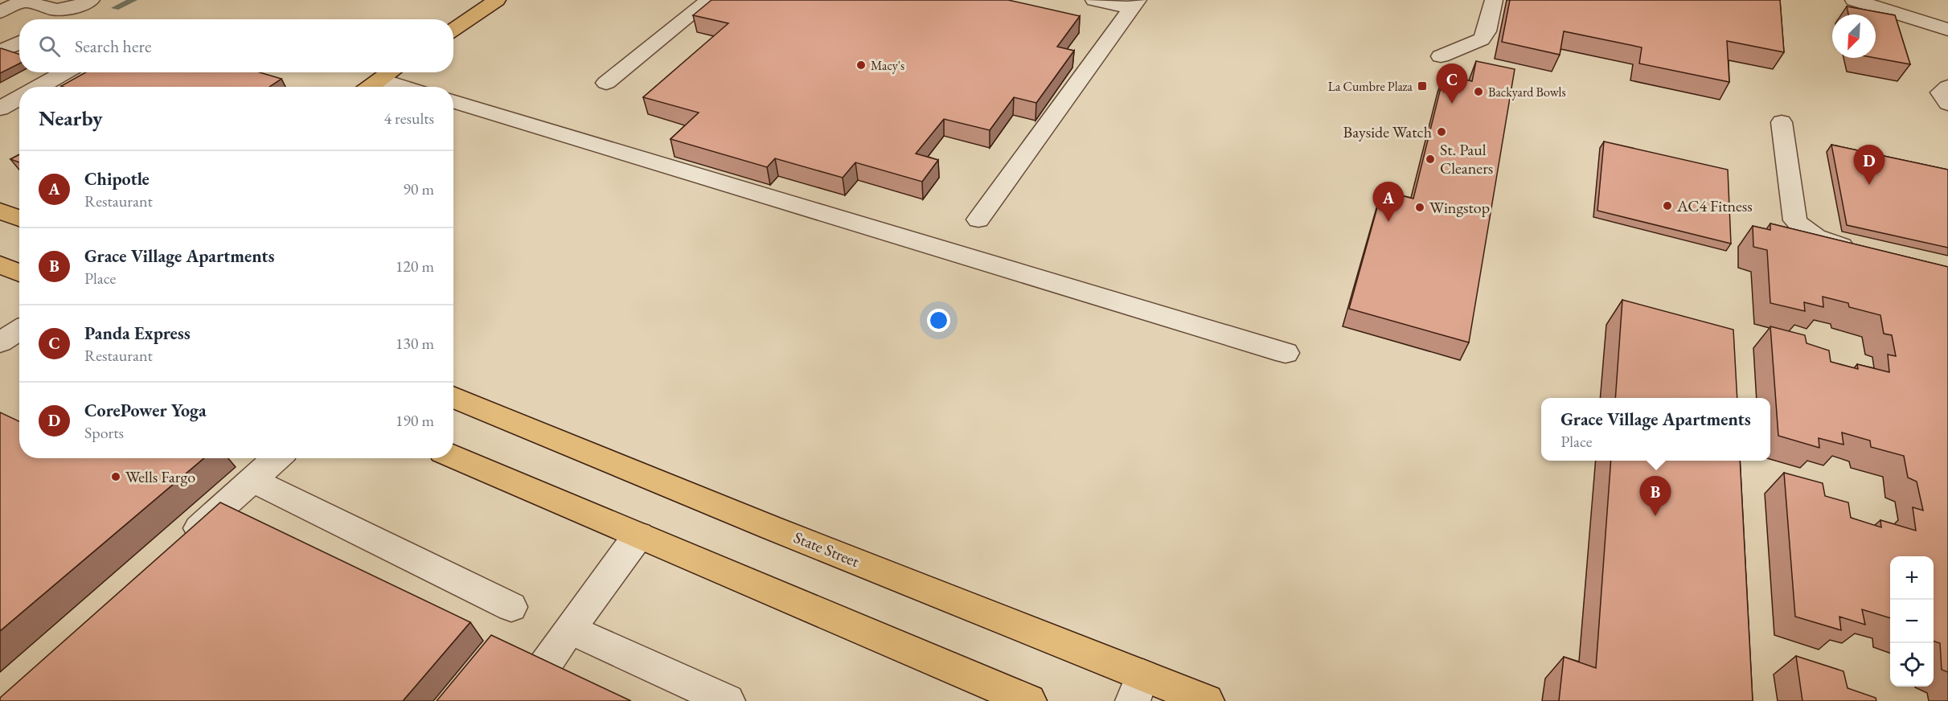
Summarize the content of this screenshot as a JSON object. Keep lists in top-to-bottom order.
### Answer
{
  "streets": {
    "main road": ["State Street"]
  },
  "places": {
    "other": [
      "Macy's",
      "Backyard Bowls",
      "Bayside Watch",
      "St. Paul Cleaners",
      "AC4 Fitness",
      "Wingstop",
      "Wells Fargo"
    ],
    "transit": ["La Cumbre Plaza"]
  },
  "north": "bottom left",
  "page": {
    "search": "Search here",
    "pins": [
      "C",
      "D",
      "A",
      "B"
    ],
    "heading": ["Nearby", "4 results"],
    "list": [
      {
        "mark": "A",
        "name": "Chipotle",
        "note": "Restaurant",
        "value": "90 m"
      },
      {
        "mark": "B",
        "name": "Grace Village Apartments",
        "note": "Place",
        "value": "120 m"
      },
      {
        "mark": "C",
        "name": "Panda Express",
        "note": "Restaurant",
        "value": "130 m"
      },
      {
        "mark": "D",
        "name": "CorePower Yoga",
        "note": "Sports",
        "value": "190 m"
      }
    ],
    "popup": ["Grace Village Apartments", "Place"],
    "map_buttons": ["+", "−"]
  }
}
